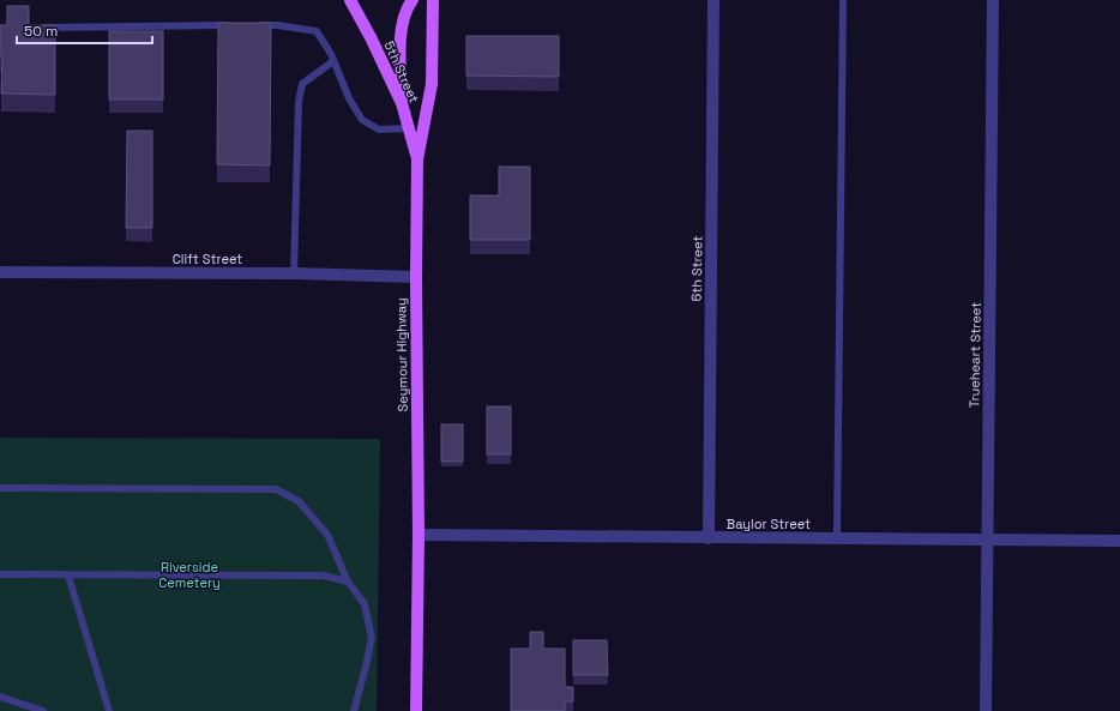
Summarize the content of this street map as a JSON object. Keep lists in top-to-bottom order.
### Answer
{
  "streets": {
    "main road": ["5th Street", "Seymour Highway"],
    "street": [
      "Clift Street",
      "6th Street",
      "Trueheart Street",
      "Baylor Street"
    ]
  },
  "crossings": [
    ["5th Street", "Seymour Highway"],
    ["Clift Street", "Seymour Highway"],
    ["6th Street", "Baylor Street"],
    ["Seymour Highway", "Baylor Street"],
    ["Trueheart Street", "Baylor Street"]
  ],
  "parks": ["Riverside Cemetery"],
  "scale_bar": "50 m"
}
